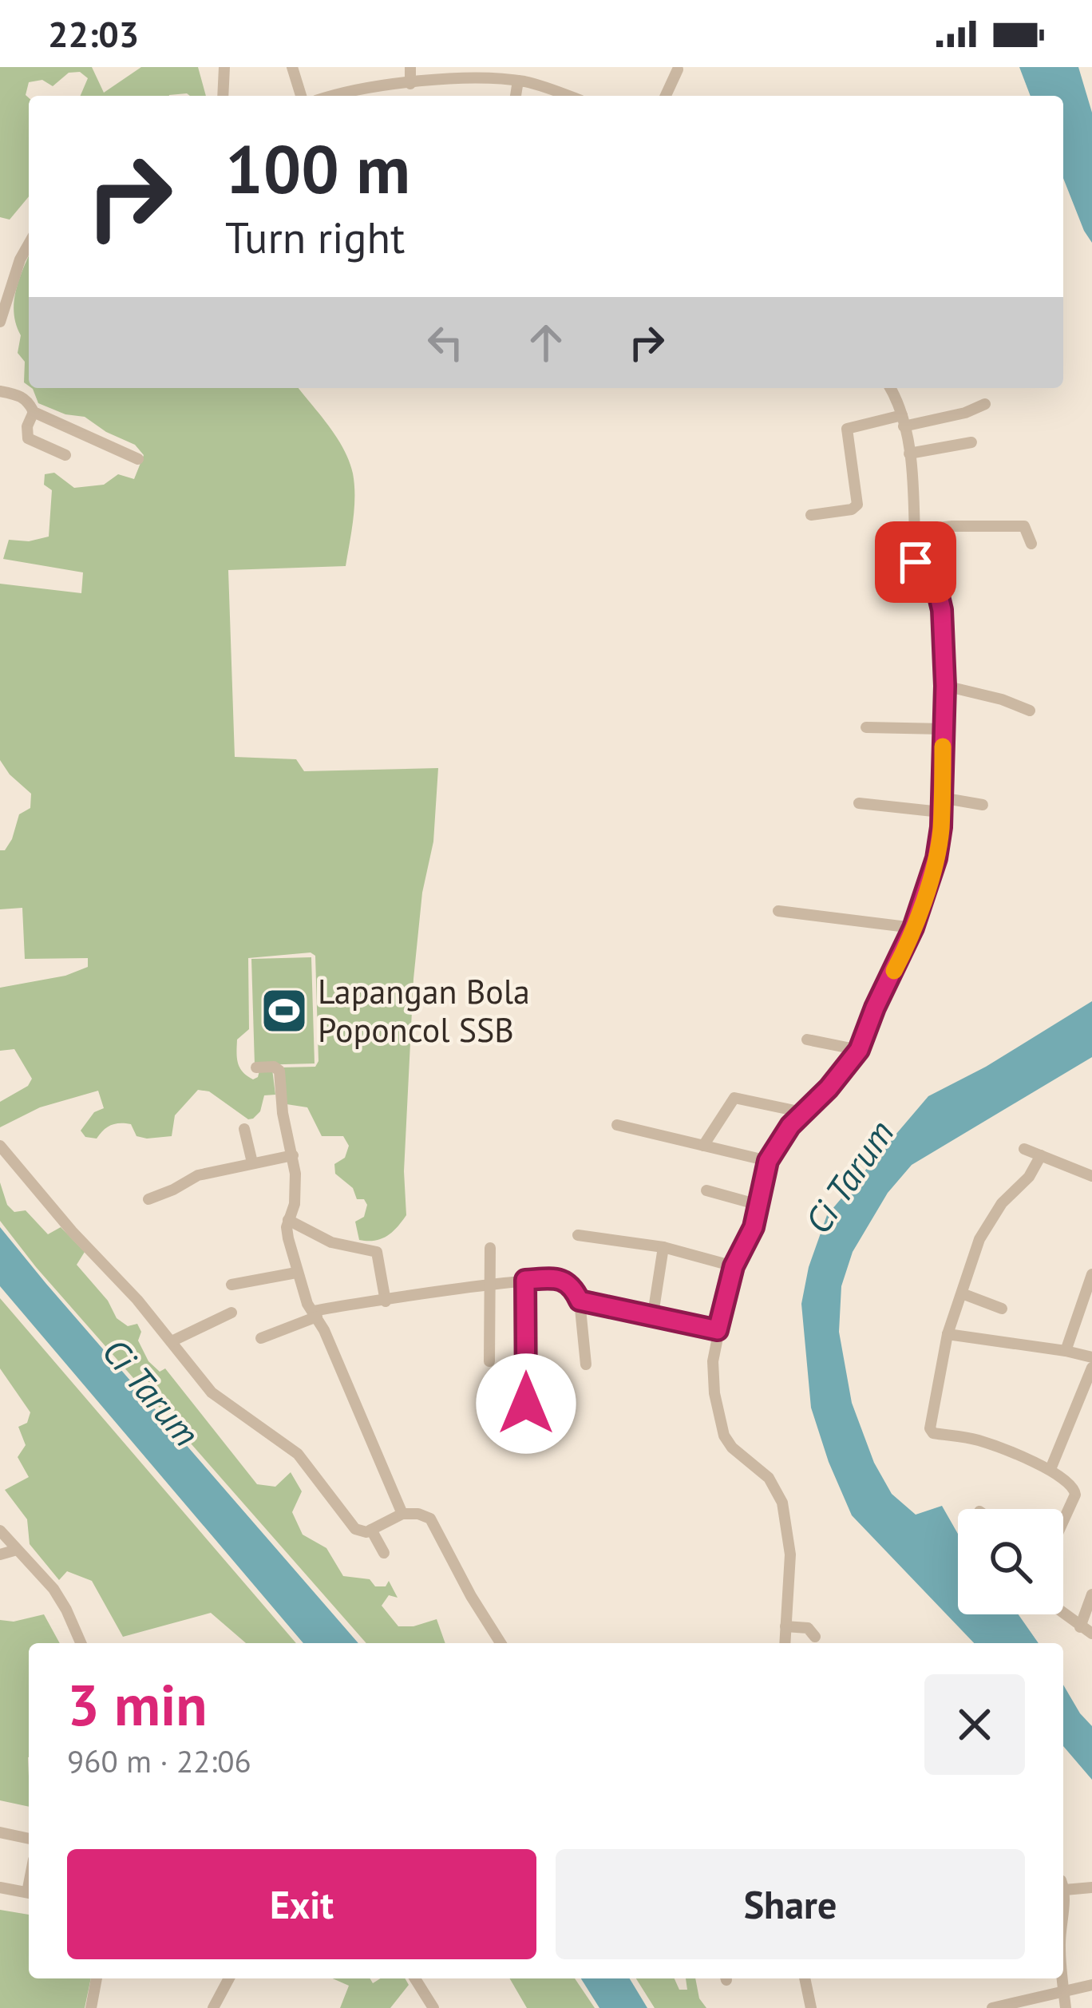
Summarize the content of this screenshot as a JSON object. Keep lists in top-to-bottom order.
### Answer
{
  "water": ["Ci Tarum"],
  "places": {
    "sports": ["Lapangan Bola Poponcol SSB"]
  },
  "page": {
    "status": "22:03",
    "turn": ["100 m", "Turn right"],
    "heading": ["3 min", "960 m · 22:06"],
    "buttons": ["Exit", "Share"]
  }
}
